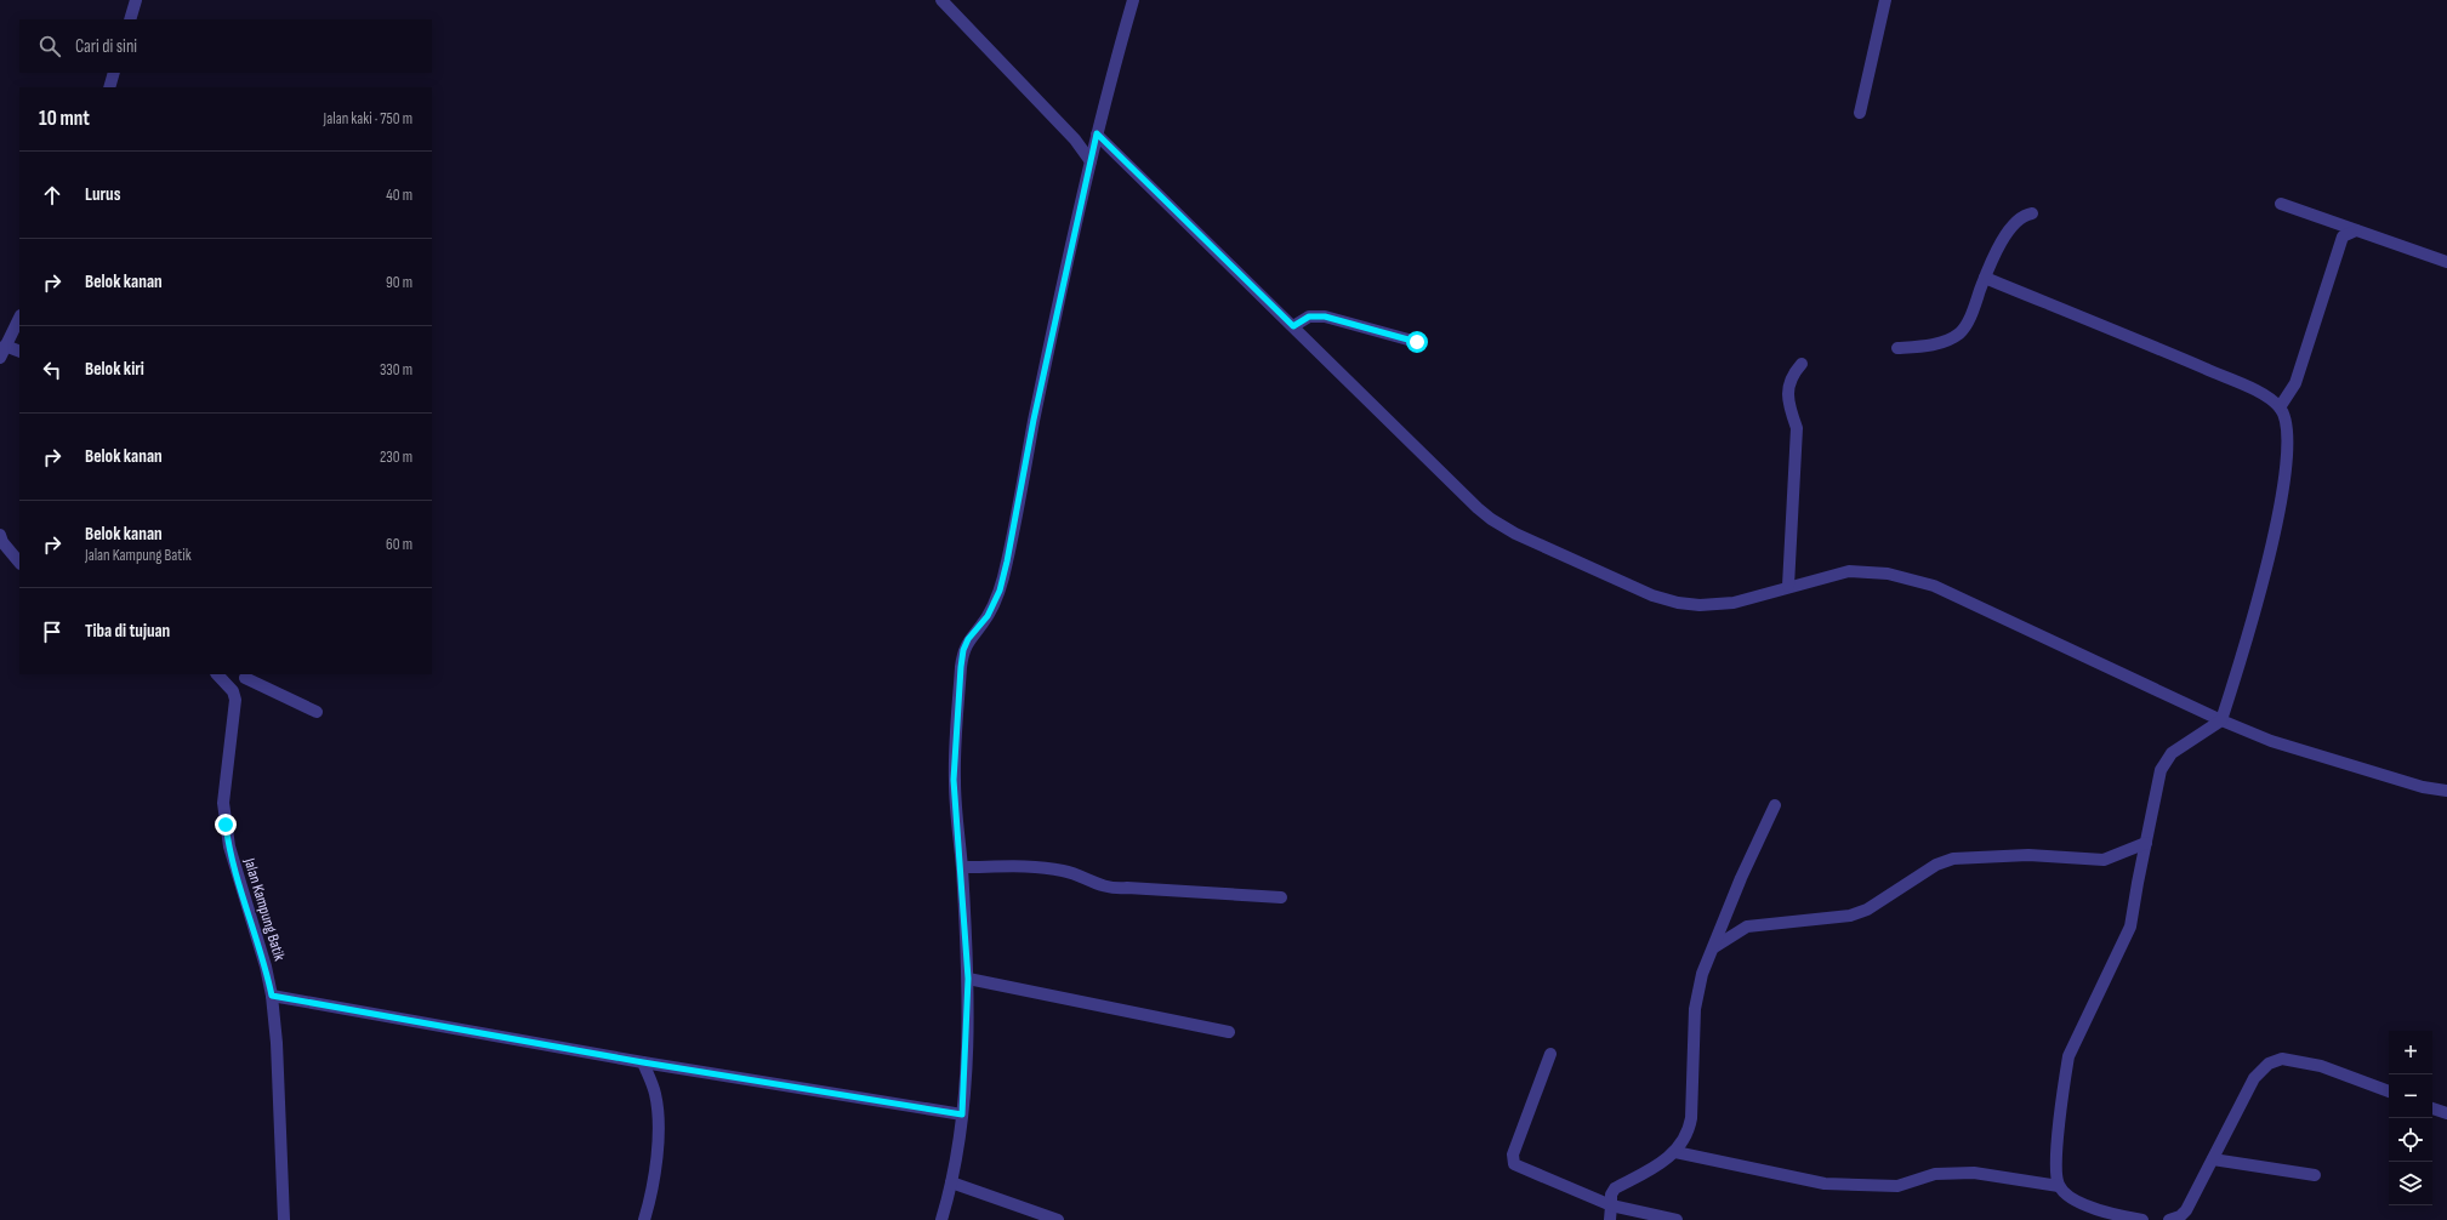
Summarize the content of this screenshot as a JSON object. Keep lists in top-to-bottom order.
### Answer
{
  "streets": {
    "street": ["Jalan Kampung Batik"]
  },
  "page": {
    "search": "Cari di sini",
    "heading": ["10 mnt", "Jalan kaki · 750 m"],
    "list": [
      ["Lurus", "40 m"],
      ["Belok kanan", "90 m"],
      ["Belok kiri", "330 m"],
      ["Belok kanan", "230 m"],
      ["Belok kanan", "Jalan Kampung Batik", "60 m"],
      "Tiba di tujuan"
    ],
    "map_buttons": ["+", "−"]
  }
}
